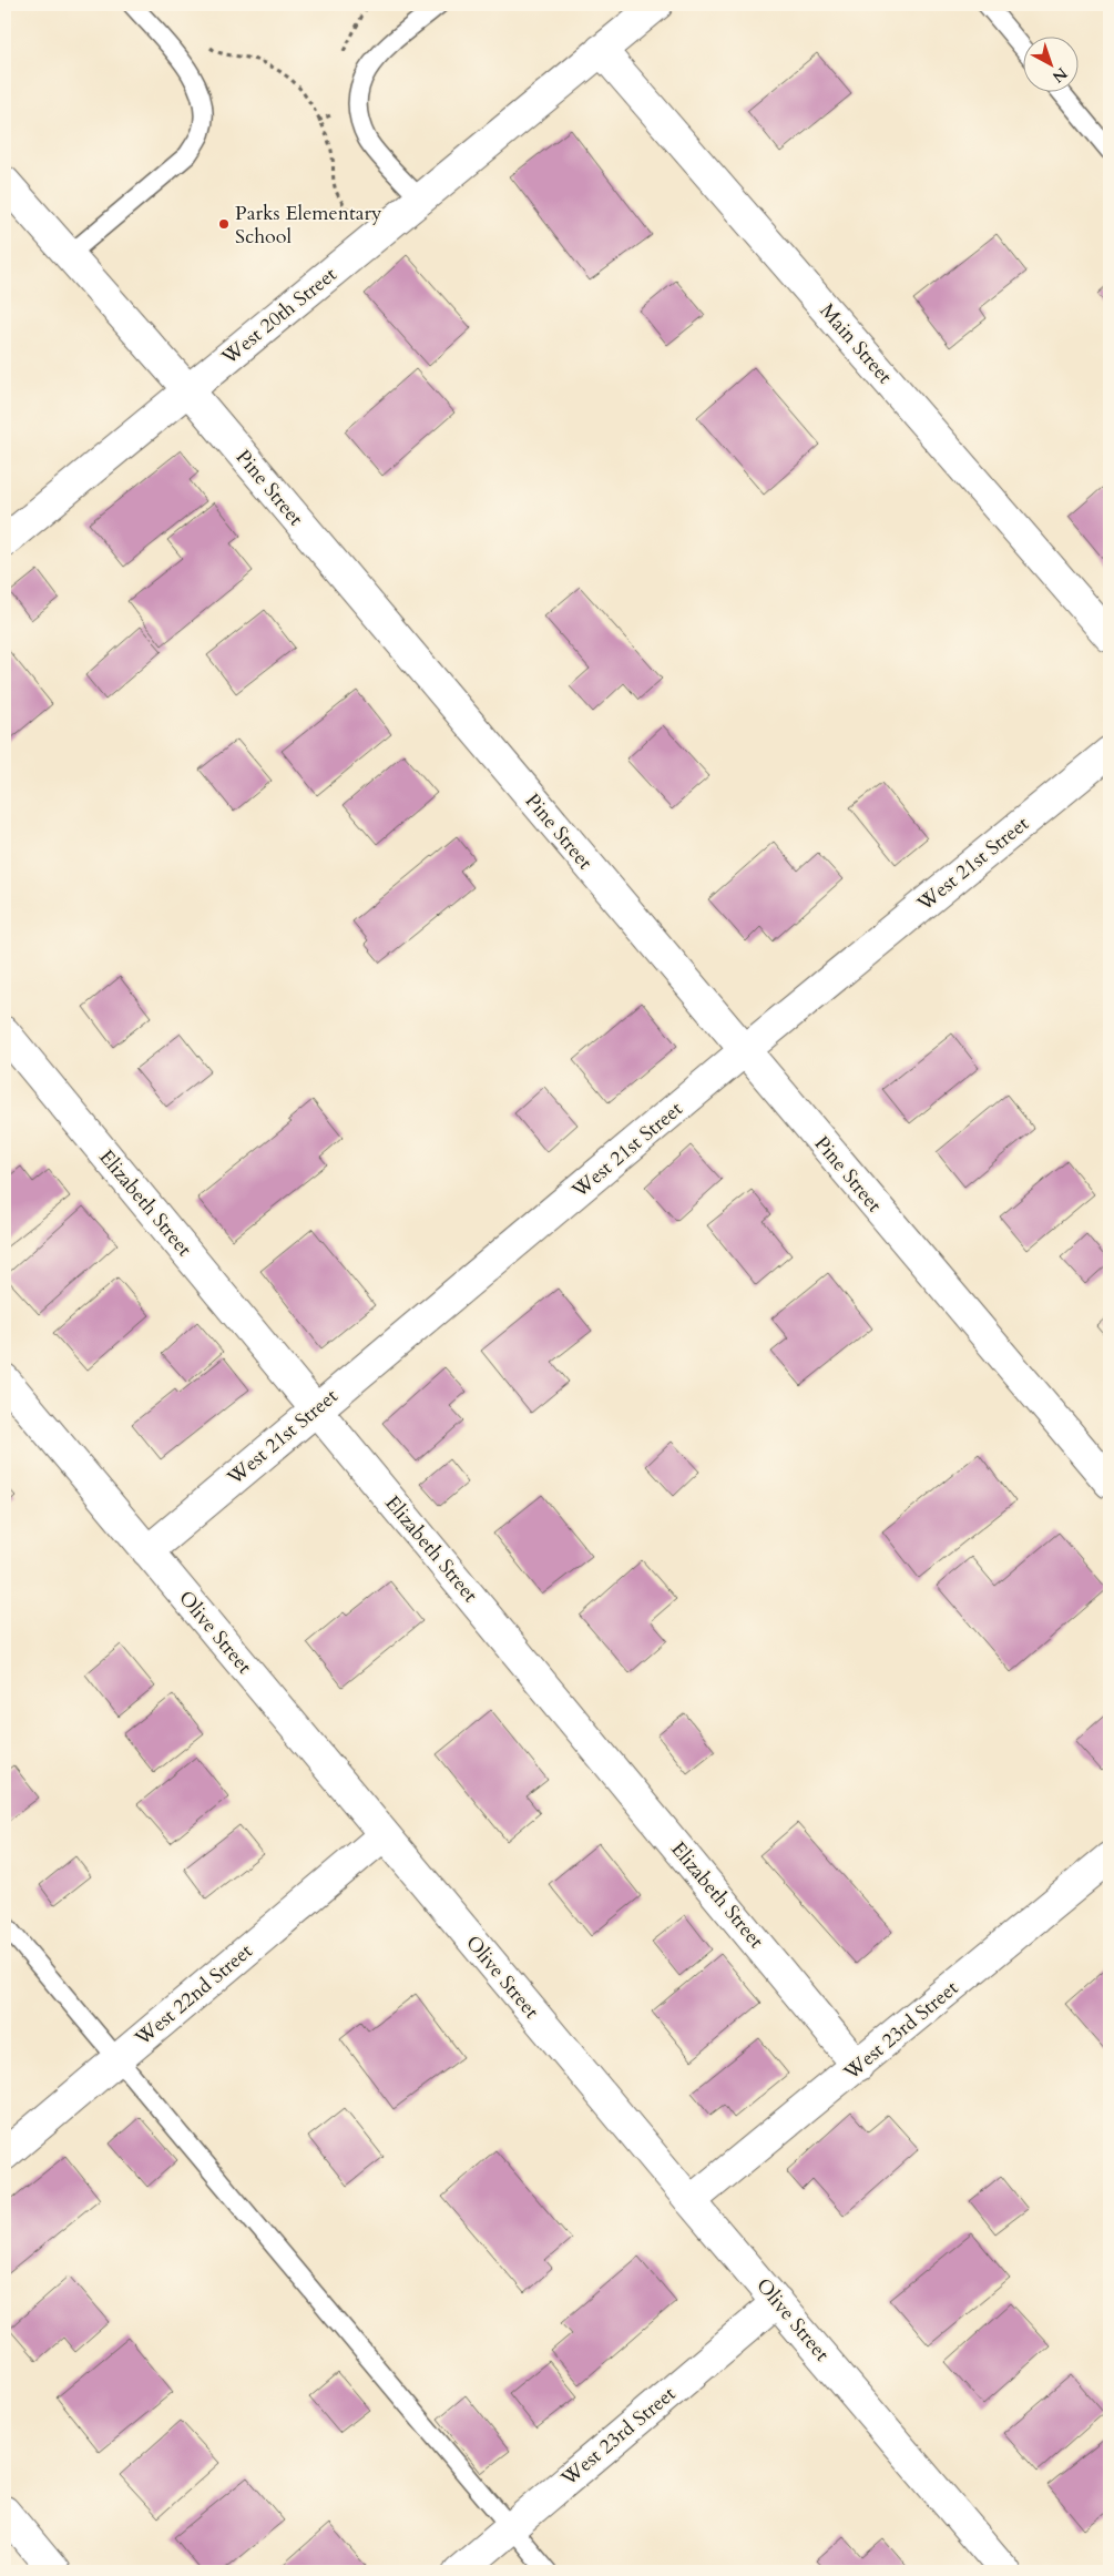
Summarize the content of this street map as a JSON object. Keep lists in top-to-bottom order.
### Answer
{
  "streets": {
    "street": [
      "West 20th Street",
      "Main Street",
      "Pine Street",
      "West 21st Street",
      "Elizabeth Street",
      "Olive Street",
      "West 22nd Street",
      "West 23rd Street"
    ]
  },
  "crossings": [
    ["West 20th Street", "Main Street"],
    ["West 20th Street", "Pine Street"],
    ["Pine Street", "West 21st Street"],
    ["West 21st Street", "Elizabeth Street"],
    ["West 21st Street", "Olive Street"],
    ["Elizabeth Street", "West 23rd Street"],
    ["Olive Street", "West 22nd Street"],
    ["Olive Street", "West 23rd Street"]
  ],
  "places": ["Parks Elementary School"],
  "north": "bottom right"
}
